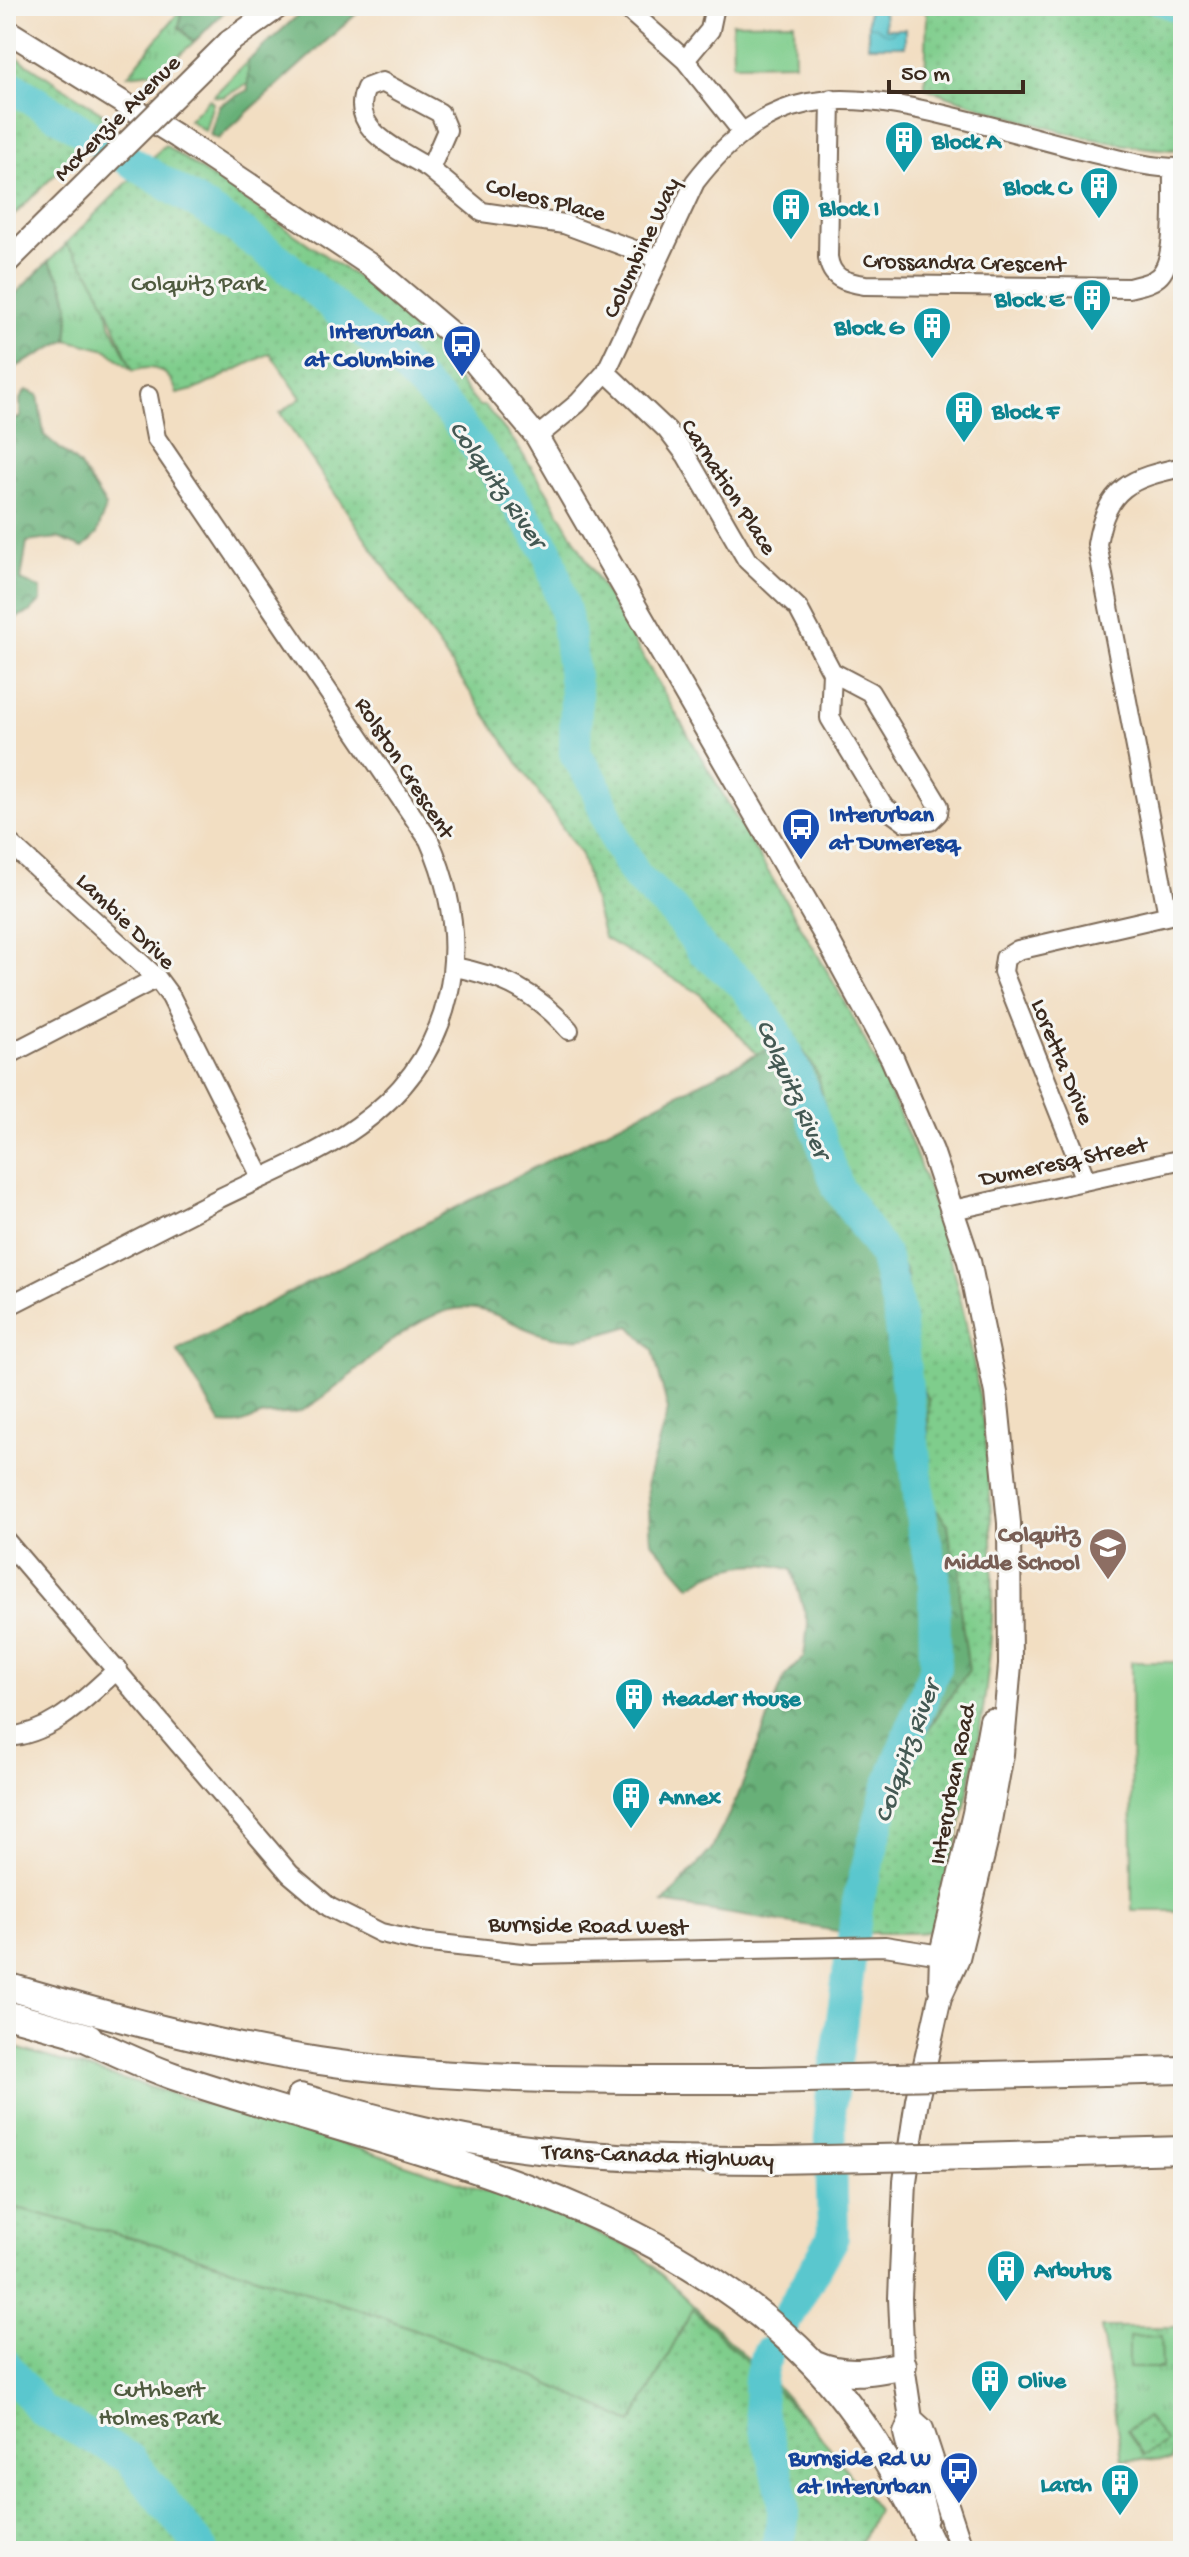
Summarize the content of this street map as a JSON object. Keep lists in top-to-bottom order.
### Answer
{
  "streets": {
    "highway": ["Trans-Canada Highway"],
    "main road": ["McKenzie Avenue", "Interurban Road"],
    "street": [
      "Coleos Place",
      "Columbine Way",
      "Crossandra Crescent",
      "Carnation Place",
      "Rolston Crescent",
      "Lambie Drive",
      "Loretta Drive",
      "Dumeresq Street",
      "Burnside Road West"
    ]
  },
  "crossings": [
    ["Coleos Place", "Columbine Way"],
    ["Columbine Way", "Crossandra Crescent"],
    ["Columbine Way", "Carnation Place"],
    ["Rolston Crescent", "Lambie Drive"],
    ["Loretta Drive", "Dumeresq Street"],
    ["Interurban Road", "Burnside Road West"]
  ],
  "water": ["Colquitz River"],
  "parks": ["Colquitz Park", "Cuthbert Holmes Park"],
  "places": {
    "building": [
      "Block A",
      "Block C",
      "Block I",
      "Block E",
      "Block G",
      "Block F",
      "Header House",
      "Annex",
      "Arbutus",
      "Olive",
      "Larch"
    ],
    "bus stop": ["Interurban at Columbine", "Interurban at Dumeresq", "Burnside Rd W at Interurban"],
    "school or university": ["Colquitz Middle School"]
  },
  "scale_bar": "50 m"
}
